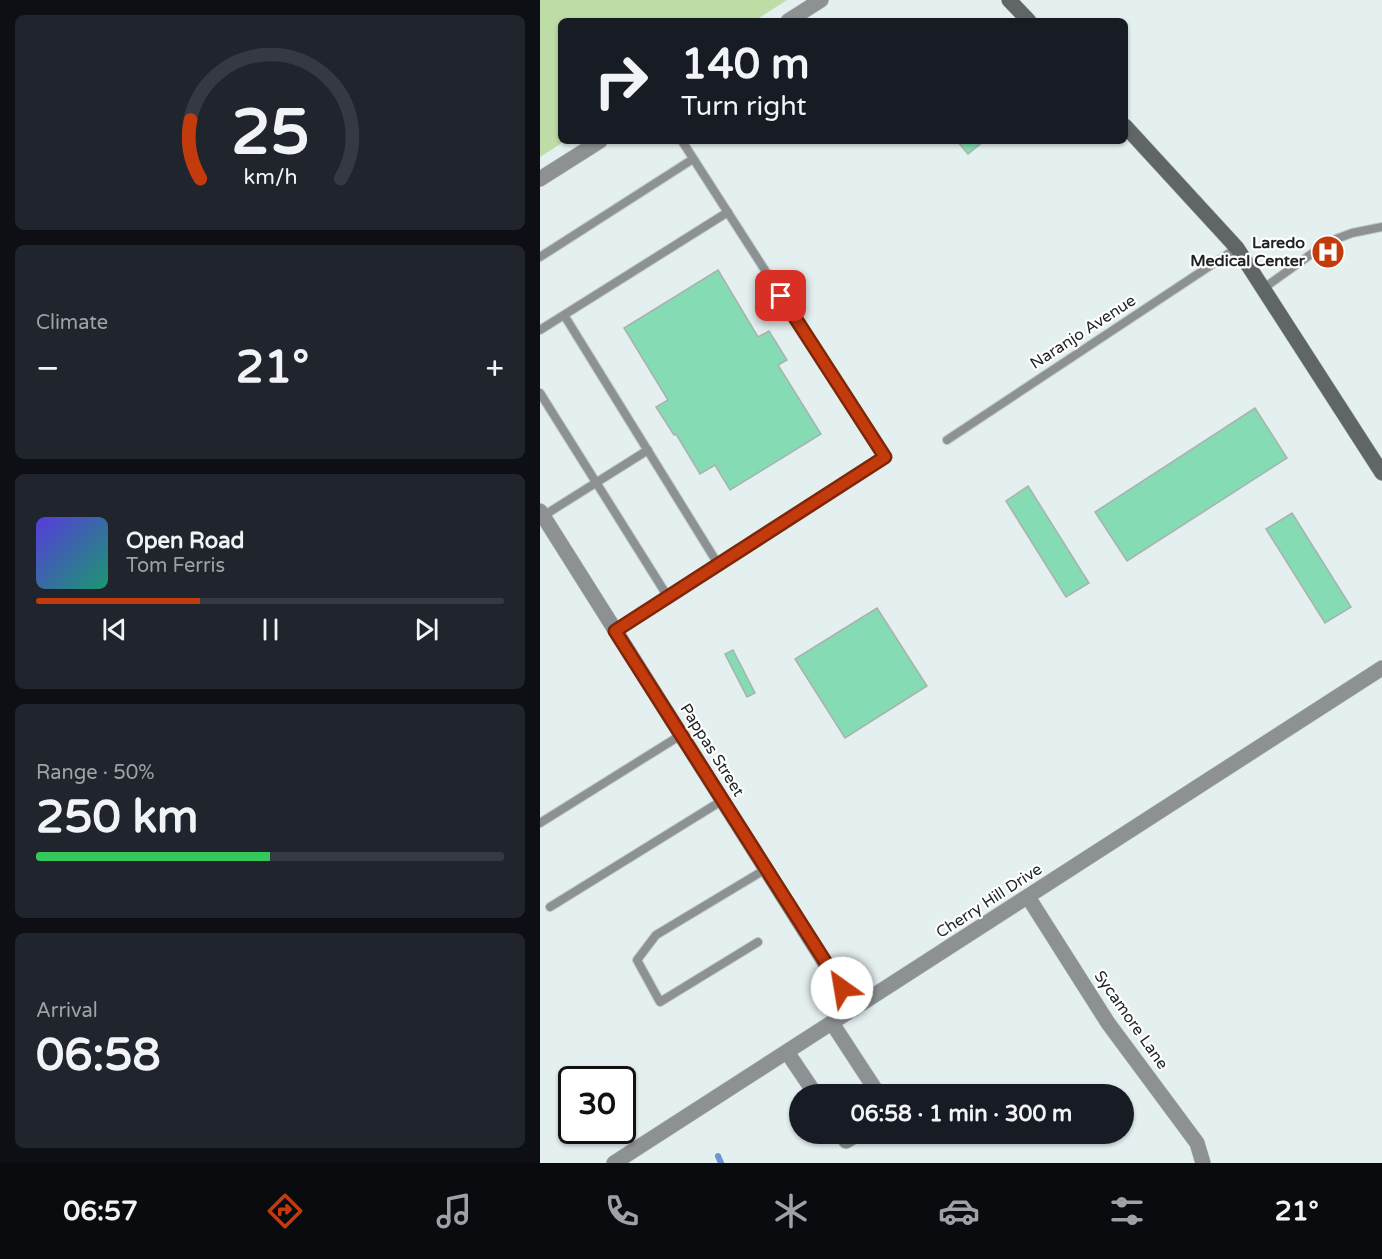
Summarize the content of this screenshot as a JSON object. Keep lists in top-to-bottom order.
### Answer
{
  "streets": {
    "street": ["Pappas Street", "Cherry Hill Drive", "Sycamore Lane"],
    "lane": ["Naranjo Avenue"]
  },
  "crossings": [
    ["Pappas Street", "Cherry Hill Drive"],
    ["Cherry Hill Drive", "Sycamore Lane"]
  ],
  "places": {
    "hospital": ["Laredo Medical Center"]
  },
  "page": {
    "turn": ["140 m", "Turn right"],
    "tile": [
      "Climate",
      ["Range · 50%", "250 km"],
      ["Arrival", "06:58"]
    ],
    "heat": ["−", "21°", "+"],
    "song": ["Open Road", "Tom Ferris"],
    "limit": "30",
    "trip": "06:58 · 1 min · 300 m",
    "tabs": ["06:57", "21°"],
    "gauge": ["25", "km/h"]
  }
}
